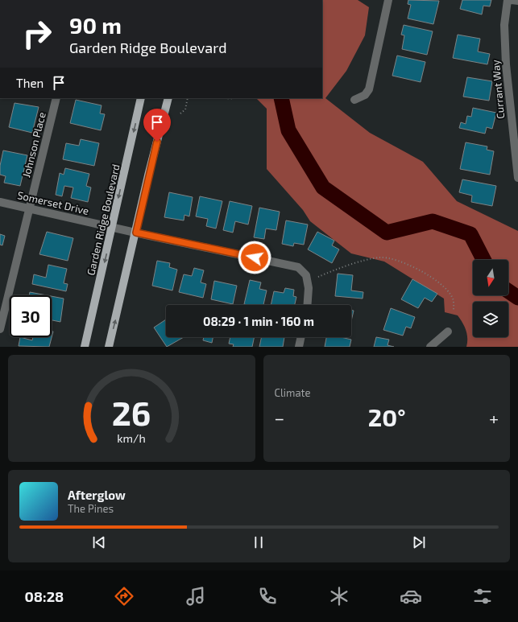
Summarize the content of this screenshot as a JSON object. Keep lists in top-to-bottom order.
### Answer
{
  "streets": {
    "main road": ["Garden Ridge Boulevard"],
    "street": ["Currant Way", "Johnson Place", "Somerset Drive"]
  },
  "crossings": [
    ["Johnson Place", "Somerset Drive"],
    ["Somerset Drive", "Garden Ridge Boulevard"]
  ],
  "north": "bottom",
  "page": {
    "turn": ["90 m", "Garden Ridge Boulevard"],
    "then": "Then",
    "limit": "30",
    "trip": "08:29 · 1 min · 160 m",
    "tile": "Climate",
    "heat": ["−", "20°", "+"],
    "song": ["Afterglow", "The Pines"],
    "tabs": "08:28",
    "gauge": ["26", "km/h"]
  }
}
